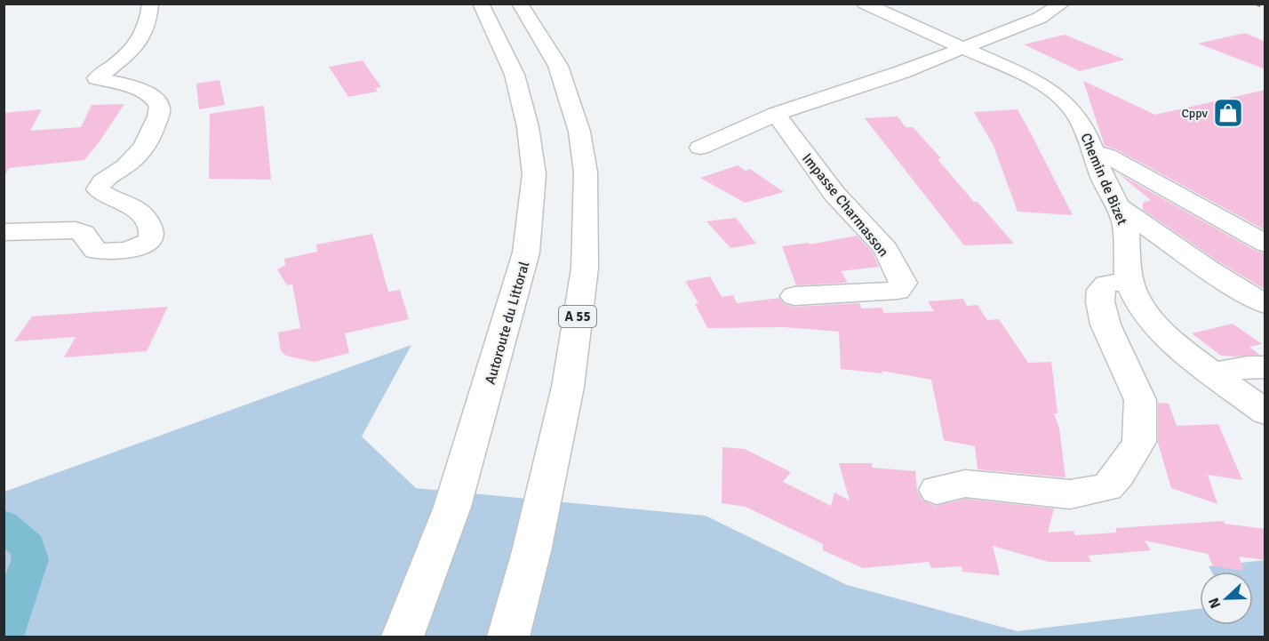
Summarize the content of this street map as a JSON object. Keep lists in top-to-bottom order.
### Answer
{
  "streets": {
    "main road": [
      "Chemin de Bizet",
      "Impasse Charmasson",
      "A 55",
      "Autoroute du Littoral"
    ]
  },
  "places": {
    "shop": ["Cppv"]
  },
  "north": "left"
}
